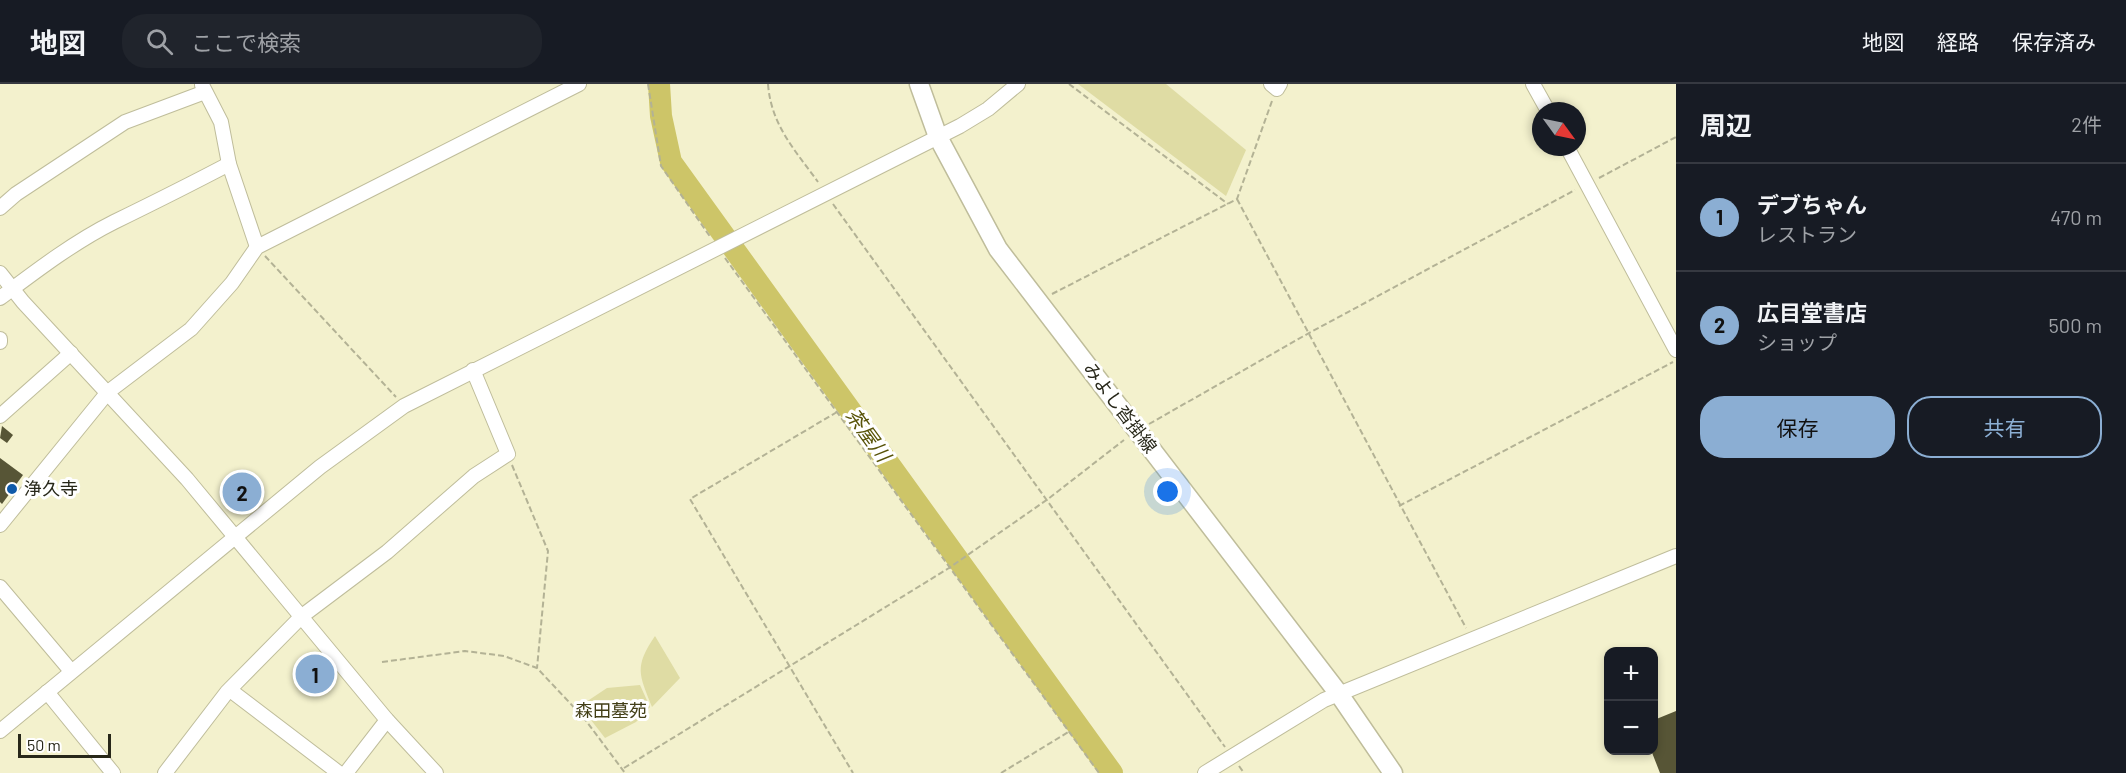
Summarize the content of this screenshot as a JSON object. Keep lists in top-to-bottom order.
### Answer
{
  "streets": {
    "main road": ["みよし沓掛線"]
  },
  "water": ["茶屋川"],
  "parks": ["森田墓苑"],
  "places": ["浄久寺"],
  "scale_bar": "50 m",
  "north": "bottom right",
  "page": {
    "header": "地図",
    "search": "ここで検索",
    "nav": ["地図", "経路", "保存済み"],
    "heading": ["周辺", "2件"],
    "list": [
      {
        "mark": "1",
        "name": "デブちゃん",
        "note": "レストラン",
        "value": "470 m"
      },
      {
        "mark": "2",
        "name": "広目堂書店",
        "note": "ショップ",
        "value": "500 m"
      }
    ],
    "buttons": ["保存", "共有"],
    "pins": ["2", "1"],
    "map_buttons": ["+", "−"],
    "scale": "50 m"
  }
}
